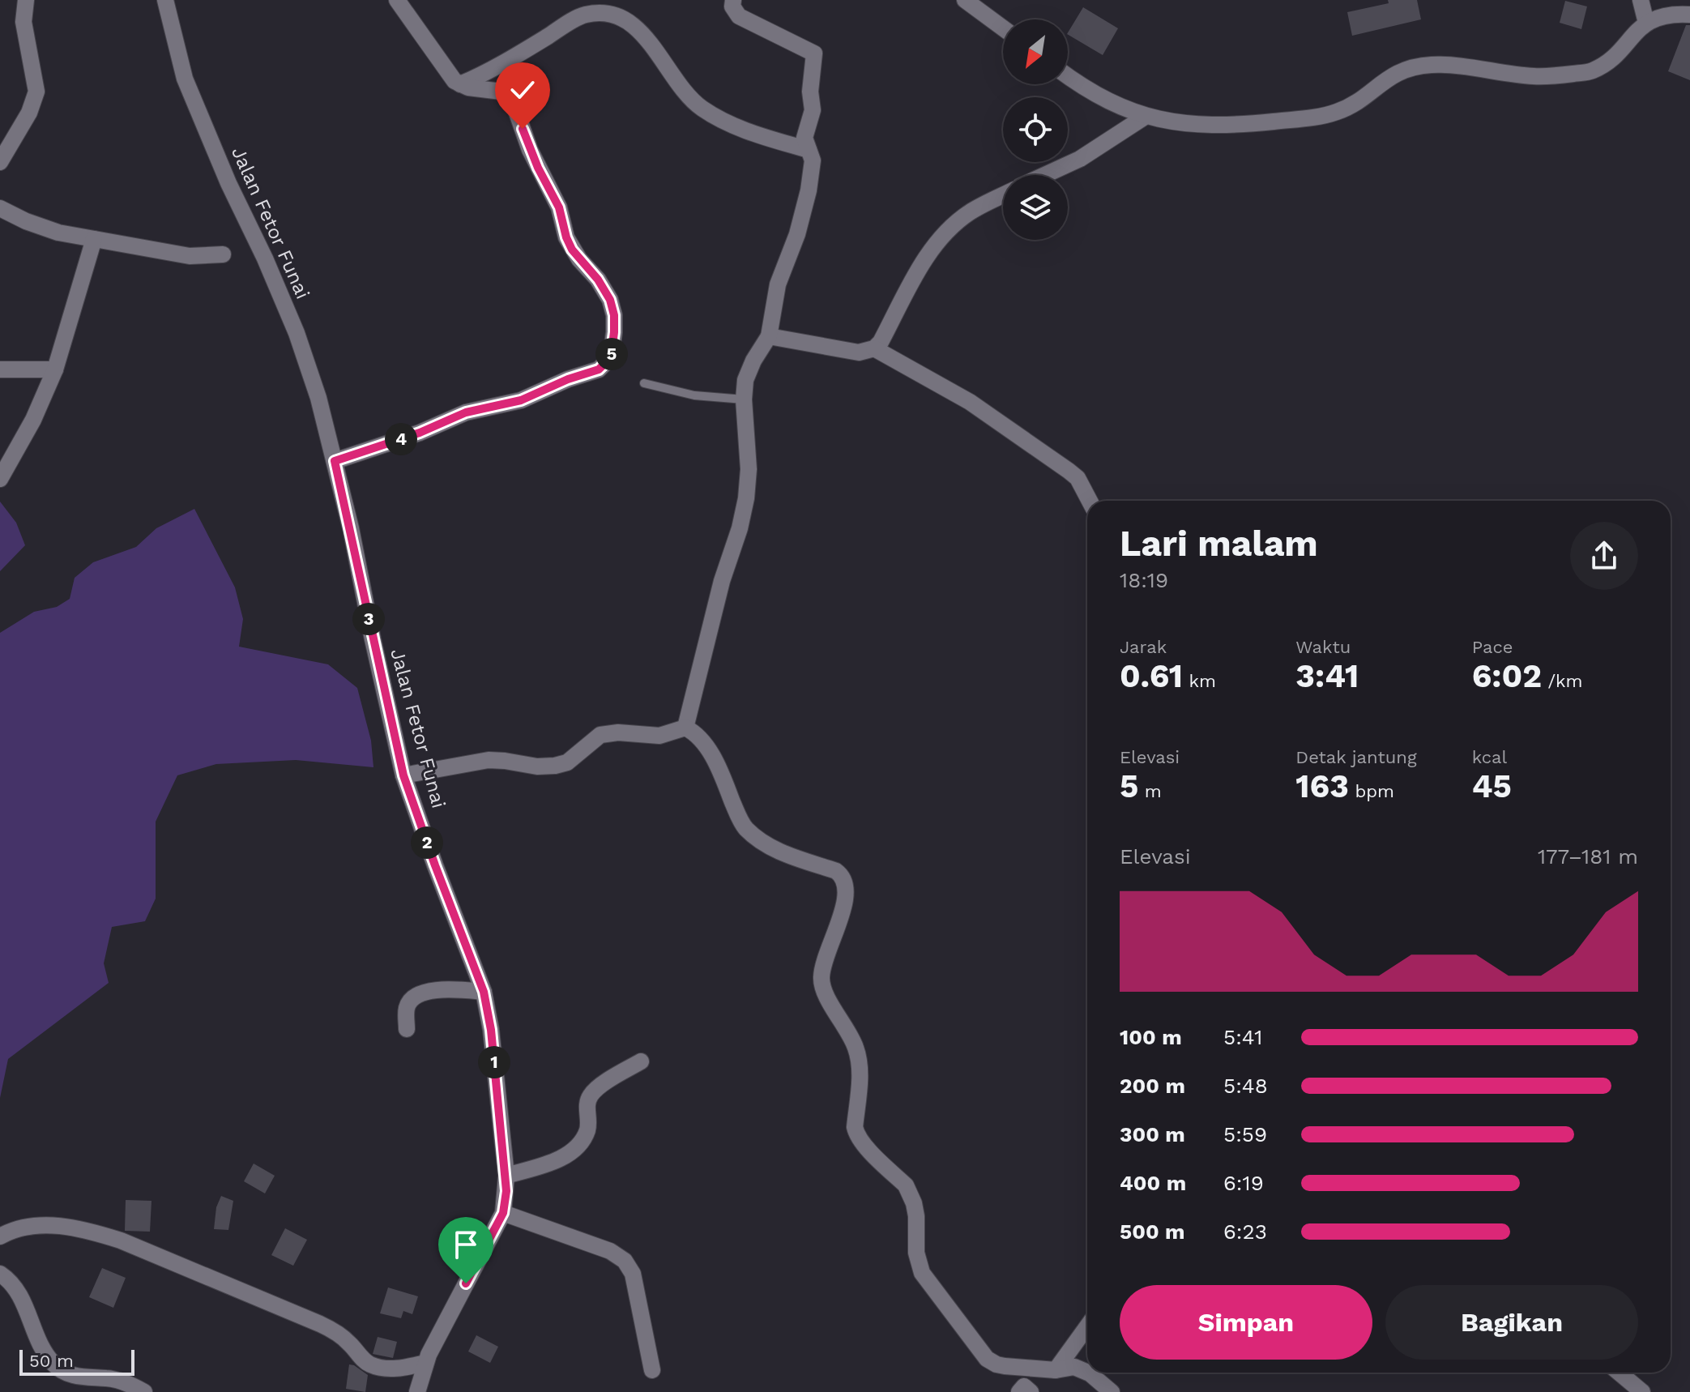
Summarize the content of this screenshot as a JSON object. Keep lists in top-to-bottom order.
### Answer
{
  "streets": {
    "street": ["Jalan Fetor Funai"]
  },
  "scale_bar": "50 m",
  "north": "bottom left",
  "page": {
    "pins": [
      "5",
      "4",
      "3",
      "2",
      "1"
    ],
    "heading": ["Lari malam", "18:19"],
    "stats": [
      ["Jarak", "0.61 km"],
      ["Waktu", "3:41"],
      ["Pace", "6:02 /km"],
      ["Elevasi", "5 m"],
      ["Detak jantung", "163 bpm"],
      ["kcal", "45"]
    ],
    "chart": ["Elevasi", "177–181 m"],
    "list": [
      {
        "name": "100 m",
        "note": "5:41"
      },
      {
        "name": "200 m",
        "note": "5:48"
      },
      {
        "name": "300 m",
        "note": "5:59"
      },
      {
        "name": "400 m",
        "note": "6:19"
      },
      {
        "name": "500 m",
        "note": "6:23"
      }
    ],
    "buttons": ["Simpan", "Bagikan"],
    "scale": "50 m"
  }
}
